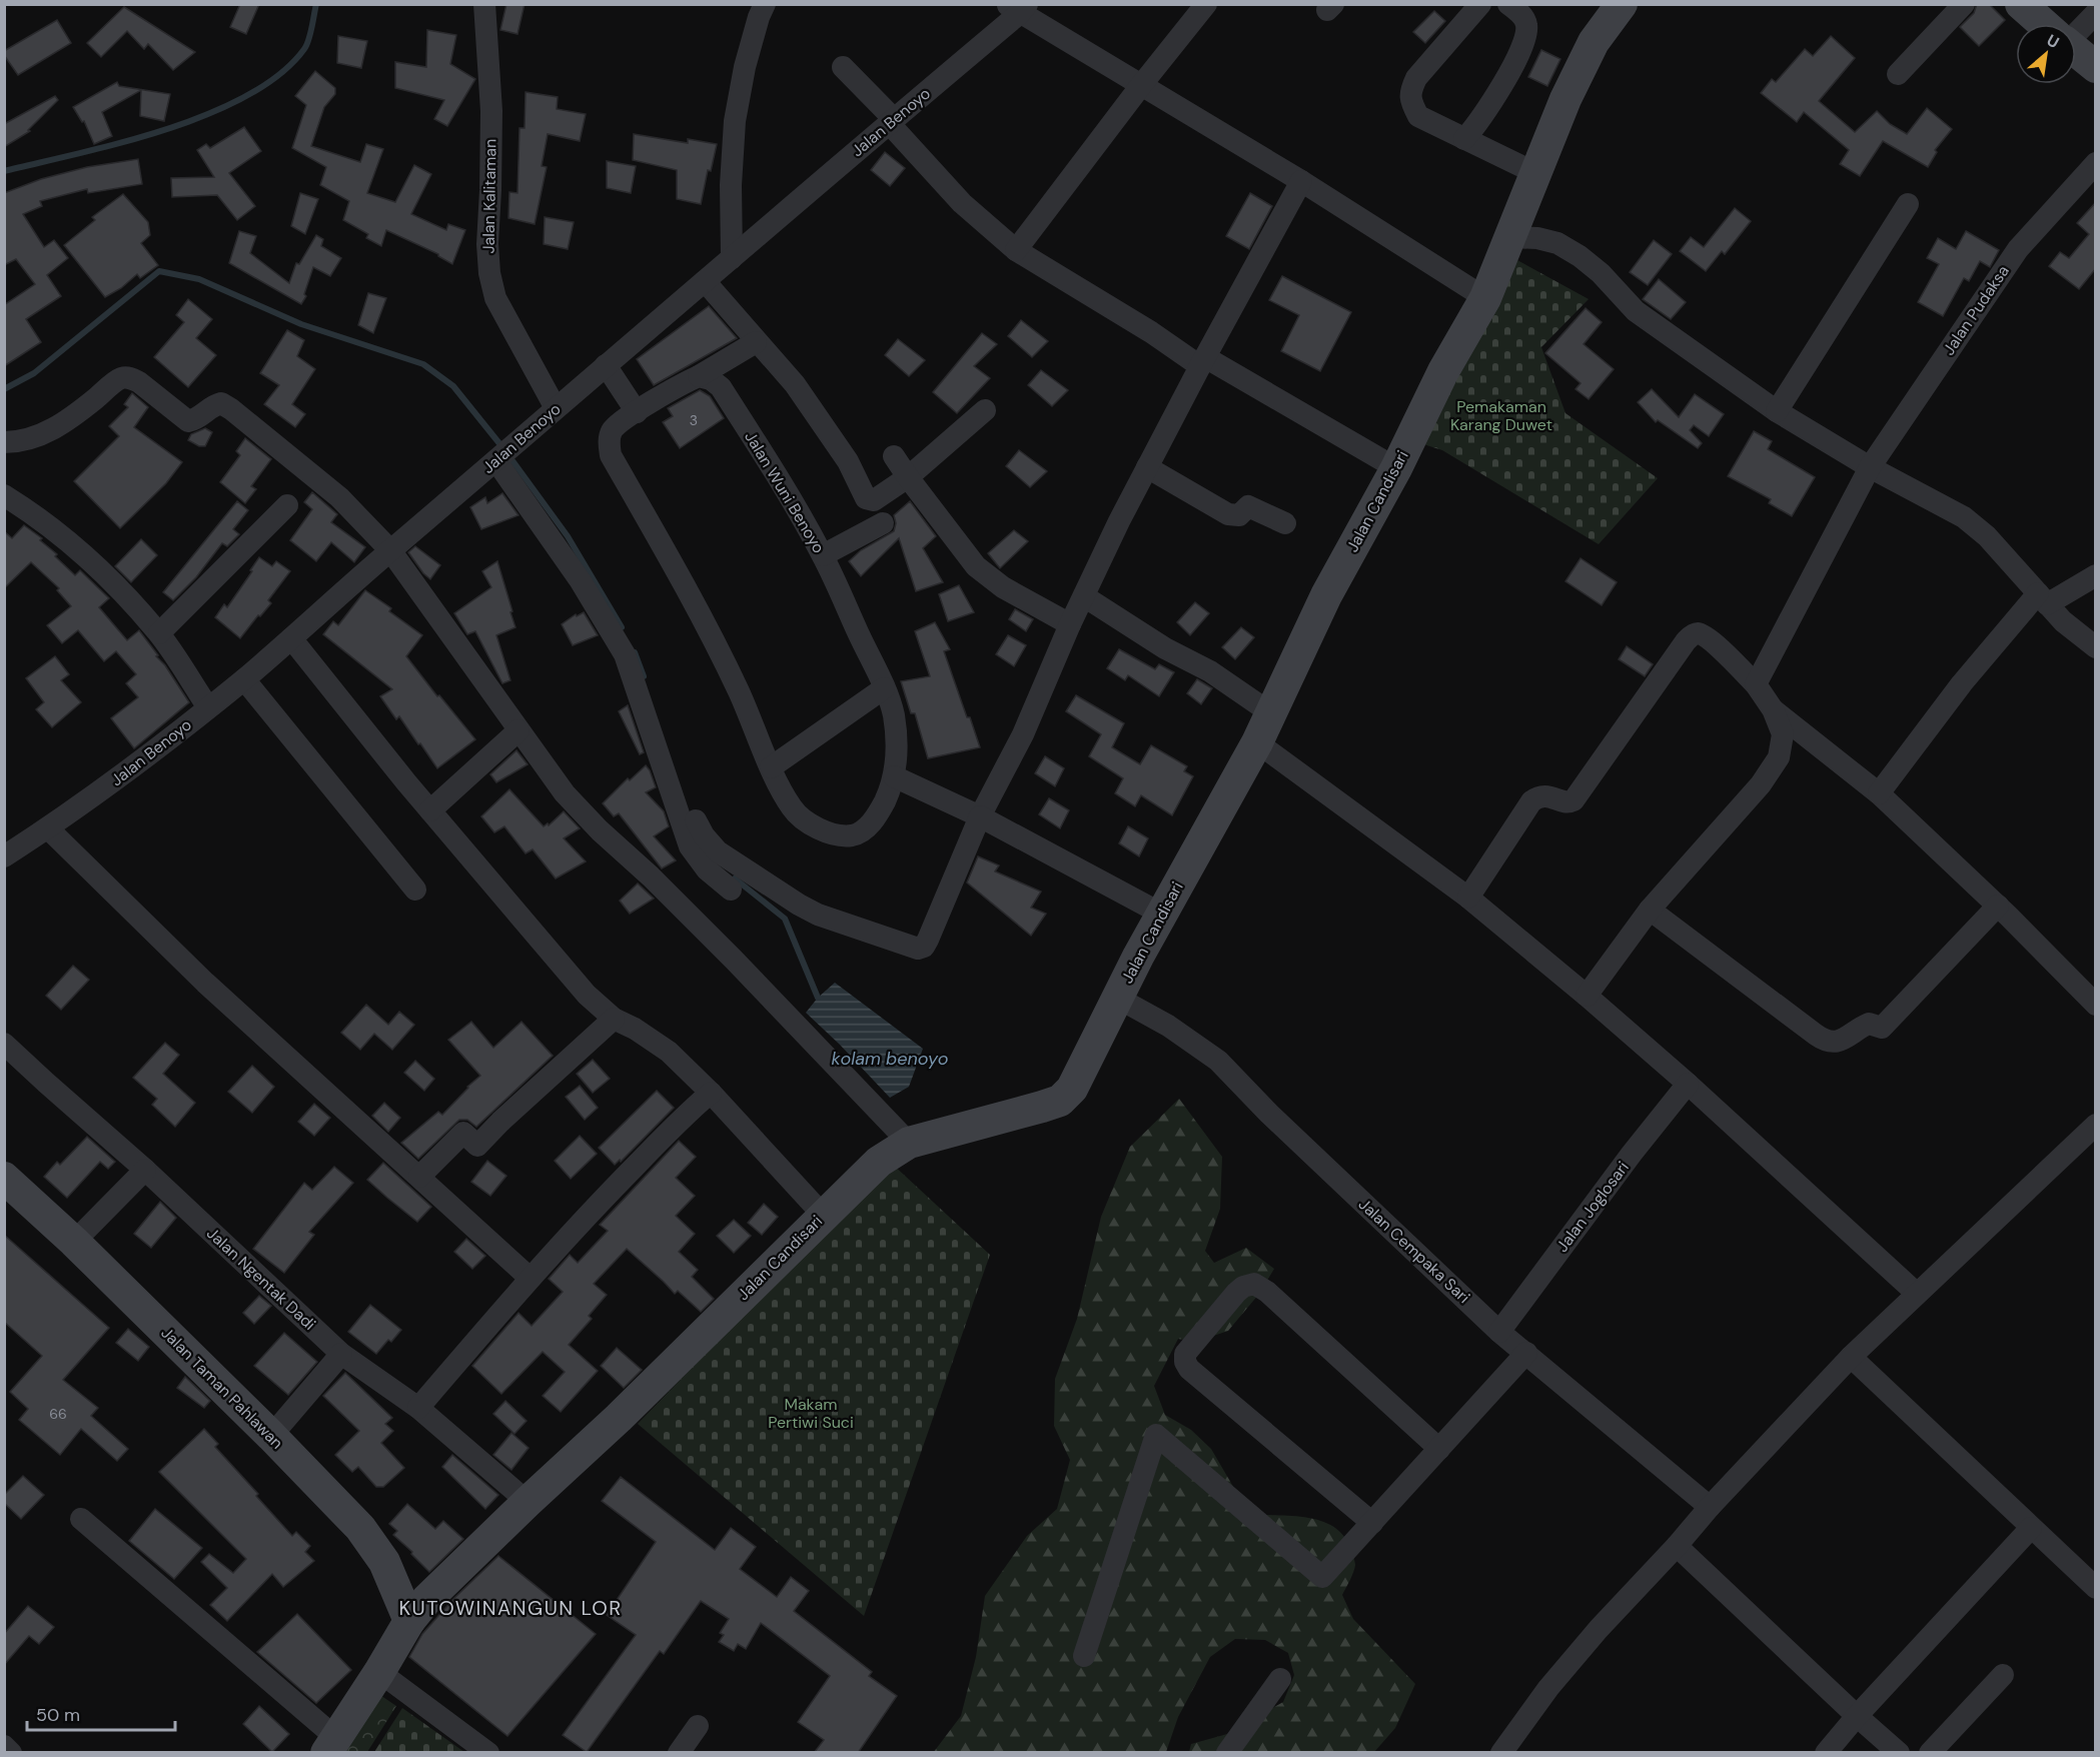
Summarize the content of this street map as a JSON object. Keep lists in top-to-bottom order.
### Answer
{
  "streets": {
    "street": [
      "Jalan Benoyo",
      "Jalan Kalitaman",
      "Jalan Pudaksa",
      "Jalan Wuni Benoyo",
      "Jalan Candisari",
      "Jalan Joglosari",
      "Jalan Cempaka Sari",
      "Jalan Ngentak Dadi",
      "Jalan Taman Pahlawan"
    ]
  },
  "crossings": [
    ["Jalan Benoyo", "Jalan Kalitaman"],
    ["Jalan Candisari", "Jalan Cempaka Sari"],
    ["Jalan Candisari", "Jalan Ngentak Dadi"],
    ["Jalan Candisari", "Jalan Taman Pahlawan"],
    ["Jalan Joglosari", "Jalan Cempaka Sari"]
  ],
  "districts": ["KUTOWINANGUN LOR"],
  "water": ["kolam benoyo"],
  "parks": ["Pemakaman Karang Duwet", "Makam Pertiwi Suci"],
  "house_numbers": ["3", "66"],
  "scale_bar": "50 m",
  "north": "top right"
}
